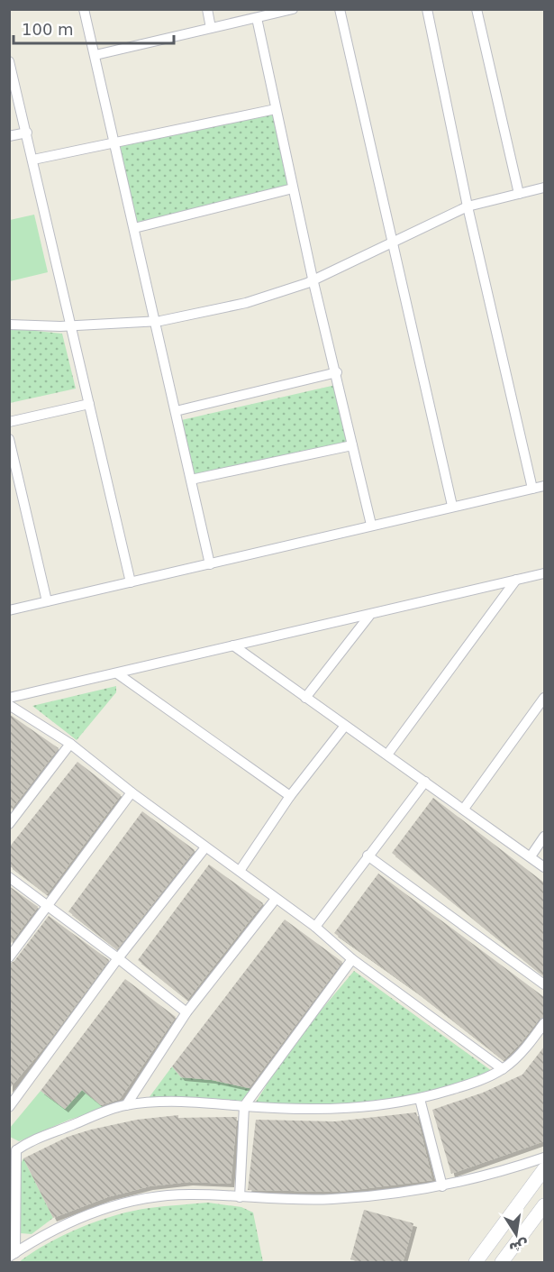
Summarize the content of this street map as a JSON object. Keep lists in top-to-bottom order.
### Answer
{
  "scale_bar": "100 m",
  "north": "bottom"
}
